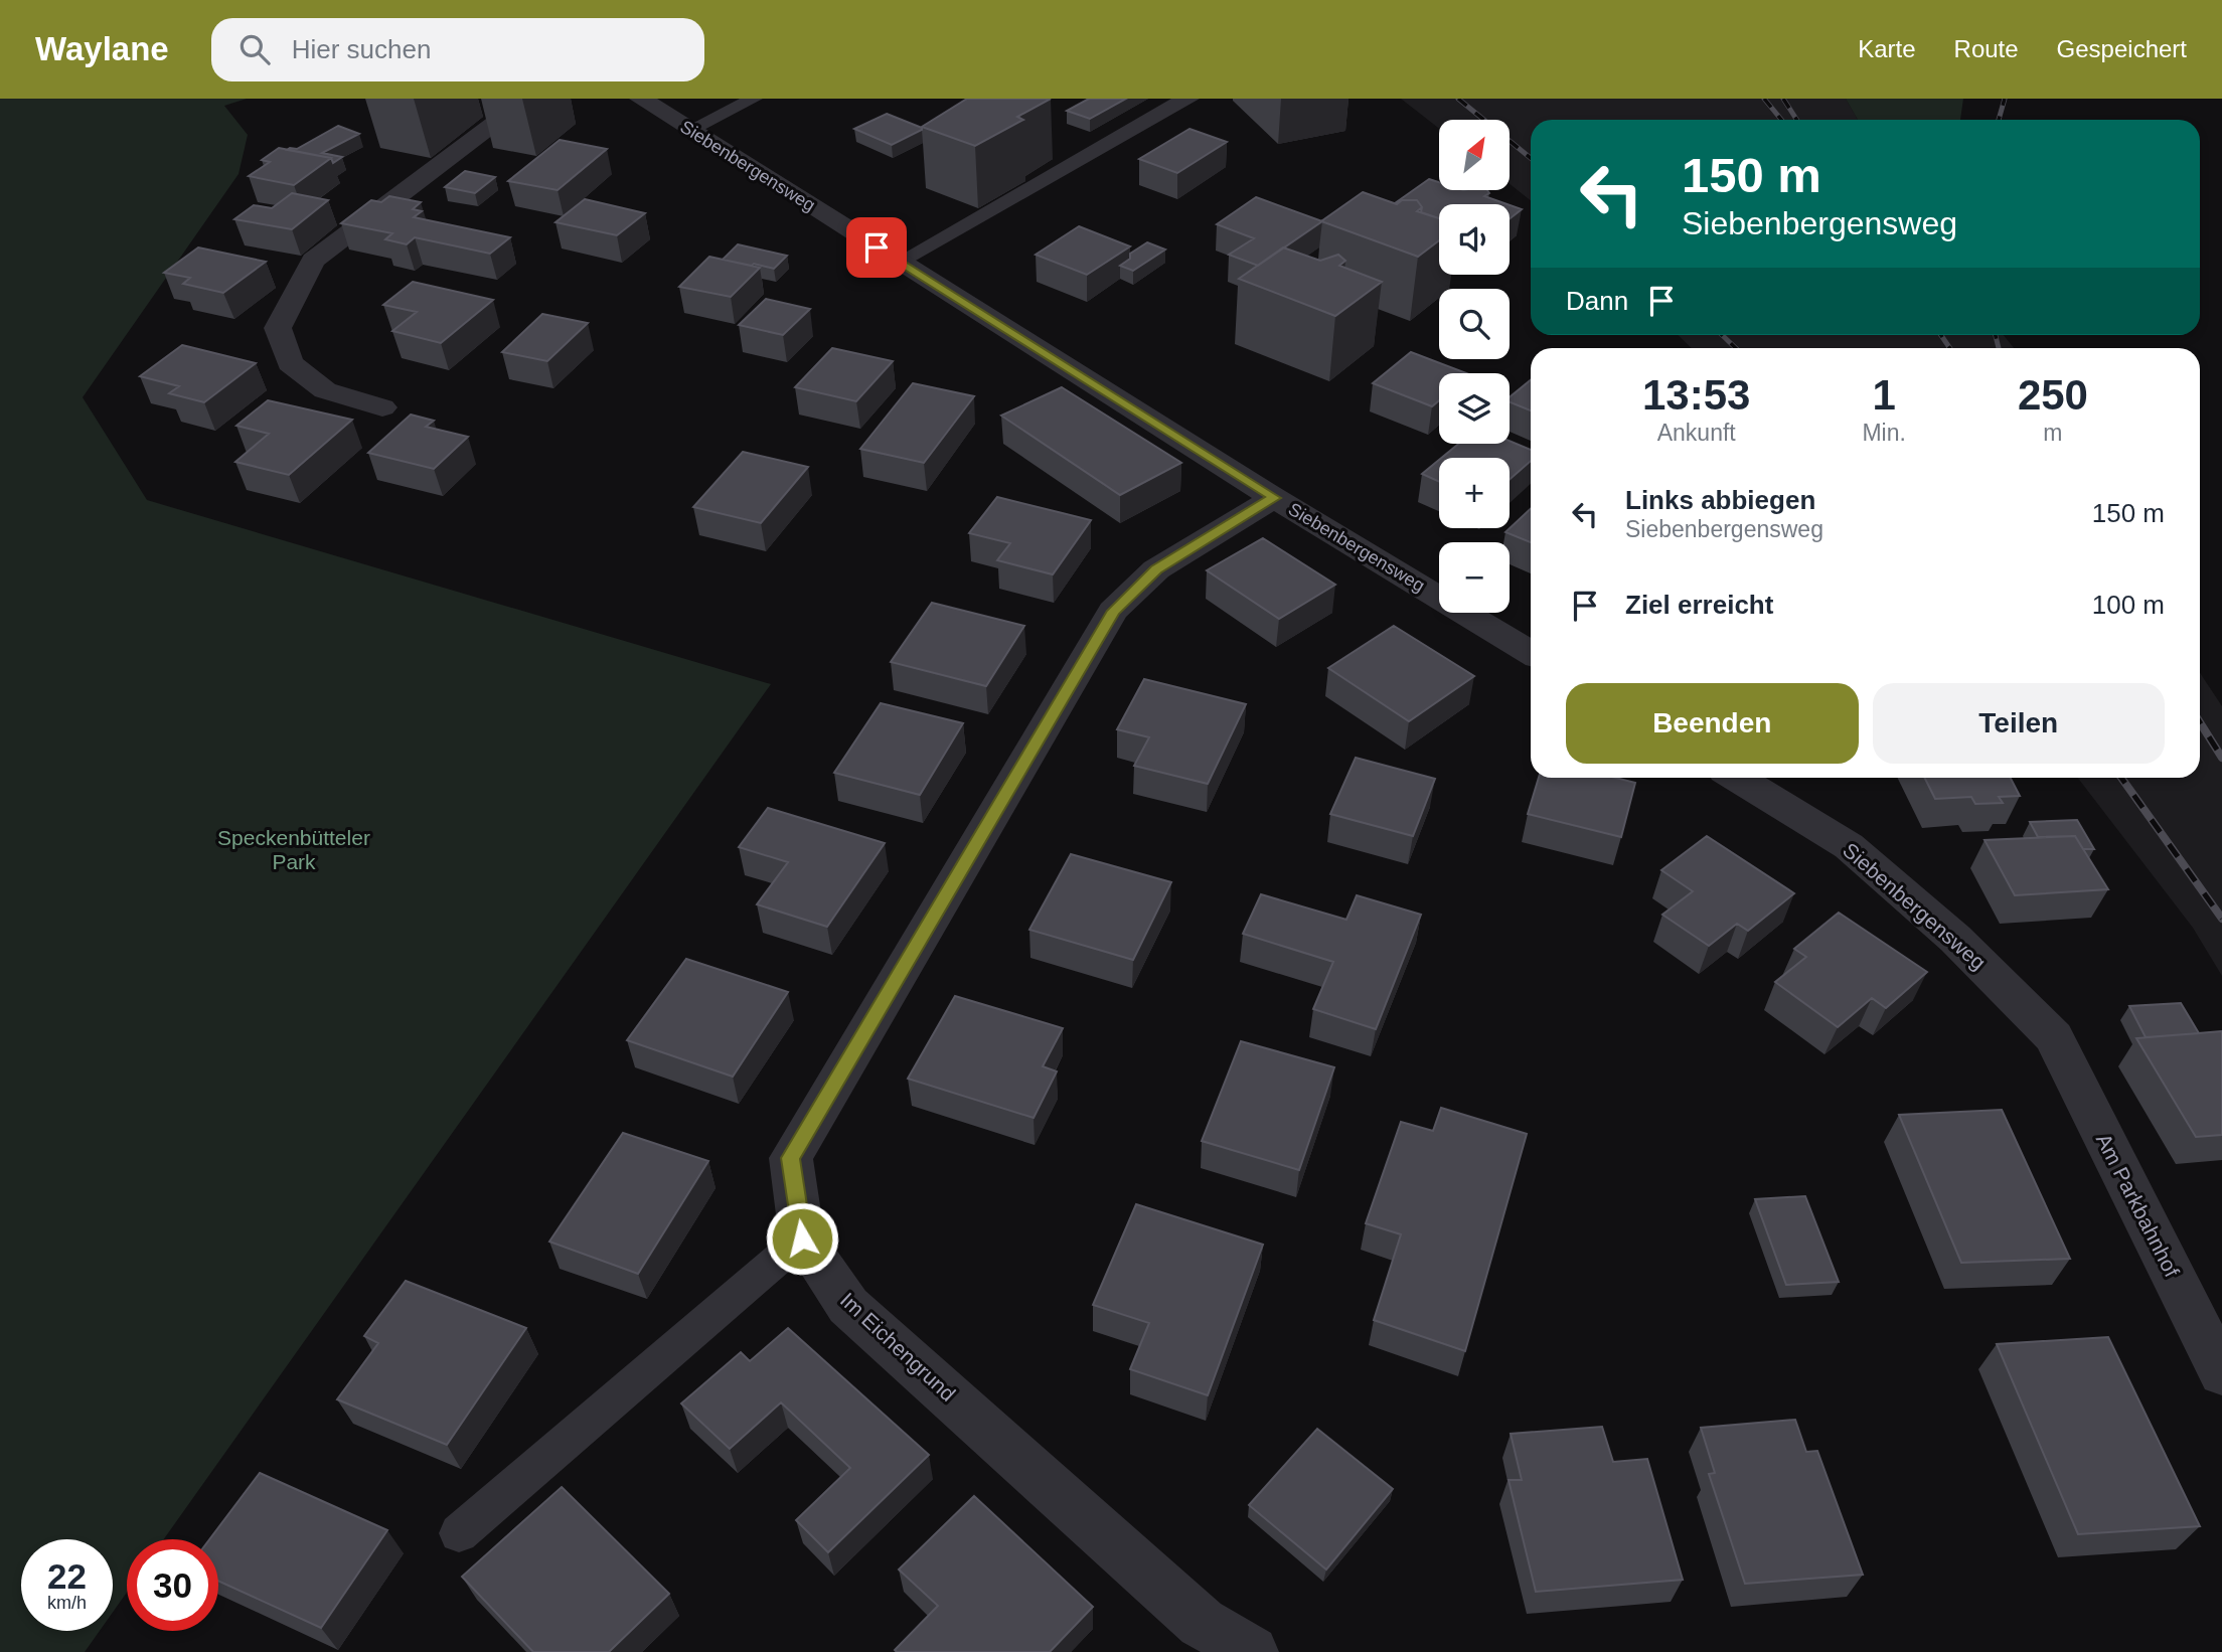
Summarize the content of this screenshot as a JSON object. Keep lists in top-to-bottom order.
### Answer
{
  "streets": {
    "street": ["Siebenbergensweg", "Am Parkbahnhof", "Im Eichengrund"]
  },
  "crossings": [
    ["Siebenbergensweg", "Am Parkbahnhof"],
    ["Siebenbergensweg", "Im Eichengrund"]
  ],
  "parks": ["Speckenbütteler Park"],
  "north": "top right",
  "page": {
    "header": "Waylane",
    "search": "Hier suchen",
    "nav": ["Karte", "Route", "Gespeichert"],
    "map_buttons": ["+", "−"],
    "turn": ["150 m", "Siebenbergensweg"],
    "then": "Dann",
    "eta": [
      "13:53",
      "Ankunft",
      "1",
      "Min.",
      "250",
      "m"
    ],
    "list": [
      {
        "name": "Links abbiegen",
        "note": "Siebenbergensweg",
        "value": "150 m"
      },
      {
        "name": "Ziel erreicht",
        "value": "100 m"
      }
    ],
    "buttons": ["Beenden", "Teilen"],
    "speed": "22 km/h",
    "limit": "30"
  }
}
